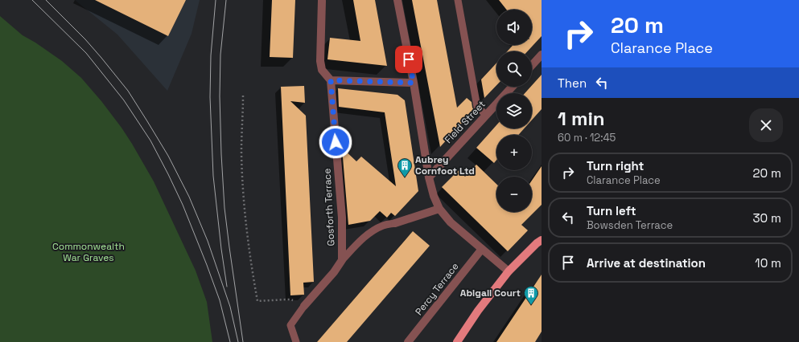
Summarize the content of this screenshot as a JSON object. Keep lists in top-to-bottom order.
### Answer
{
  "streets": {
    "street": ["Field Street", "Gosforth Terrace", "Percy Terrace"]
  },
  "parks": ["Commonwealth War Graves"],
  "places": {
    "building": ["Aubrey Cornfoot Ltd", "Abigail Court"]
  },
  "page": {
    "turn": ["20 m", "Clarance Place"],
    "map_buttons": ["+", "−"],
    "then": "Then",
    "heading": ["1 min", "60 m · 12:45"],
    "list": [
      {
        "name": "Turn right",
        "note": "Clarance Place",
        "value": "20 m"
      },
      {
        "name": "Turn left",
        "note": "Bowsden Terrace",
        "value": "30 m"
      },
      {
        "name": "Arrive at destination",
        "value": "10 m"
      }
    ]
  }
}
